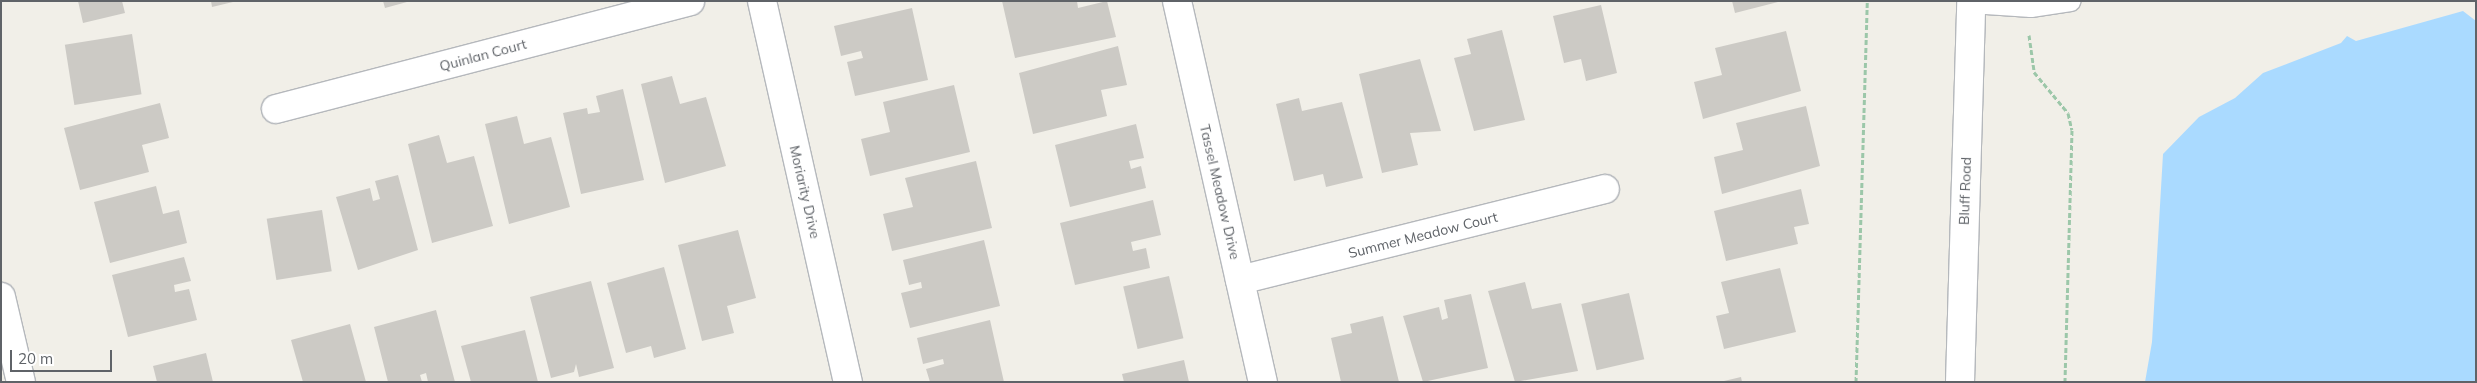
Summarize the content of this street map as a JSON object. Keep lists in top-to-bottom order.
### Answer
{
  "streets": {
    "street": [
      "Quinlan Court",
      "Bluff Road",
      "Moriarity Drive",
      "Tassel Meadow Drive",
      "Summer Meadow Court"
    ]
  },
  "crossings": [
    ["Tassel Meadow Drive", "Summer Meadow Court"]
  ],
  "scale_bar": "20 m"
}
